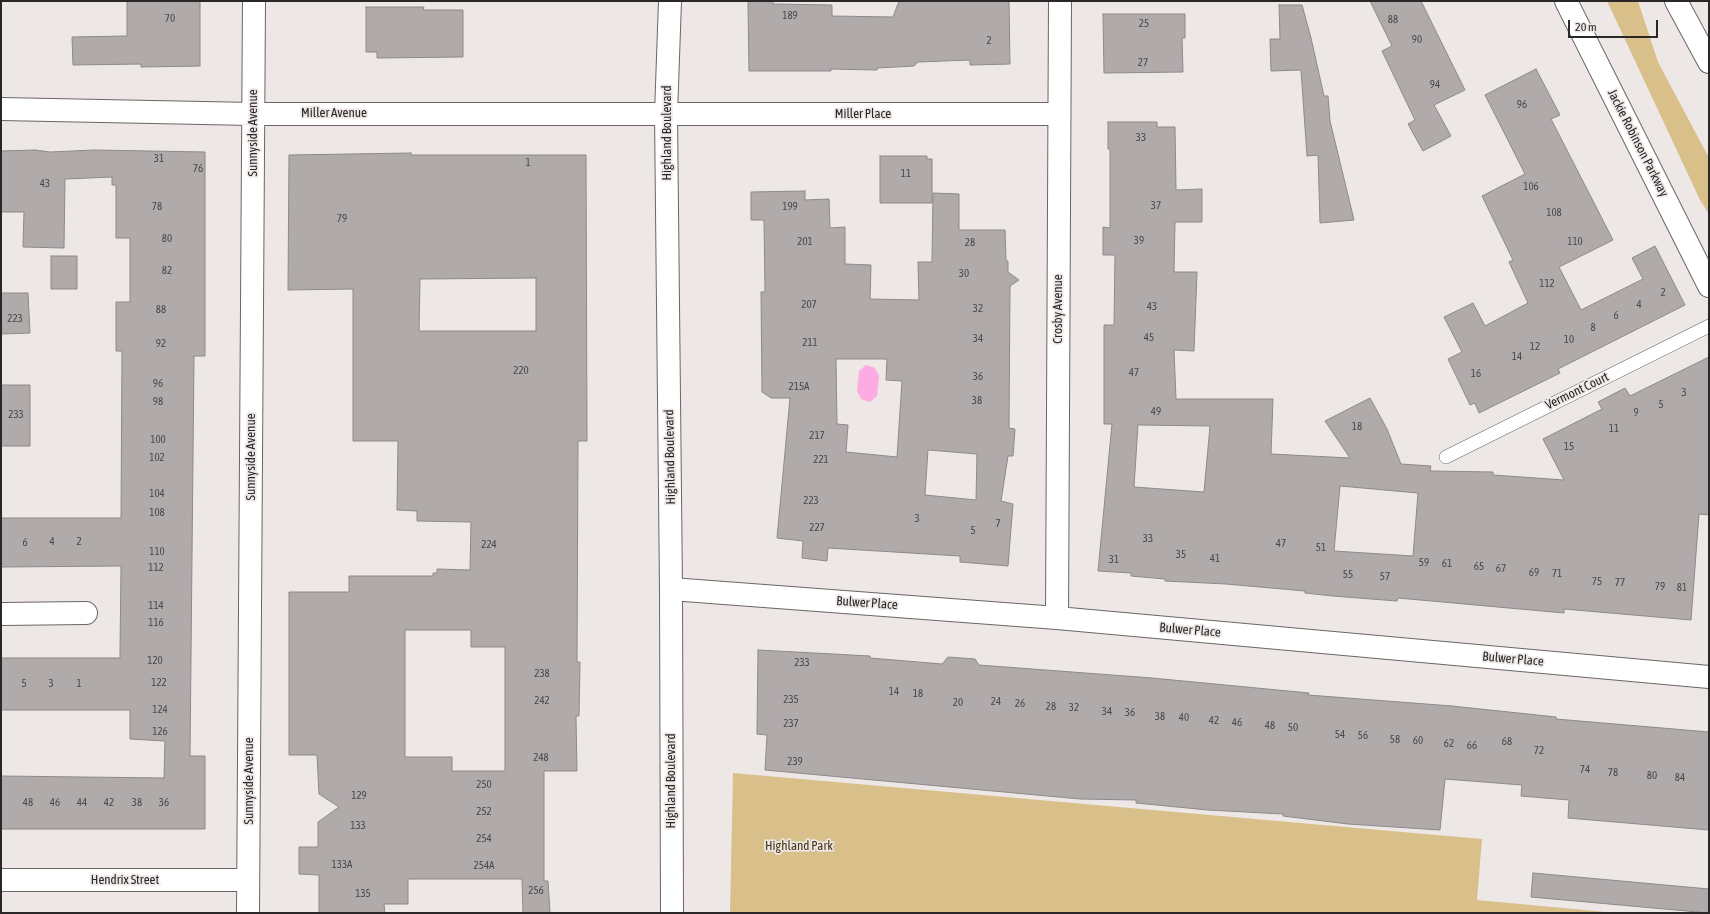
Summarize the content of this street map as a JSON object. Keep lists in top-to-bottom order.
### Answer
{
  "streets": {
    "main road": [
      "Miller Avenue",
      "Miller Place",
      "Sunnyside Avenue",
      "Highland Boulevard",
      "Jackie Robinson Parkway",
      "Crosby Avenue",
      "Bulwer Place",
      "Hendrix Street"
    ],
    "lane": ["Vermont Court"]
  },
  "crossings": [
    ["Miller Avenue", "Miller Place"],
    ["Miller Avenue", "Sunnyside Avenue"],
    ["Miller Avenue", "Highland Boulevard"],
    ["Miller Place", "Highland Boulevard"],
    ["Miller Place", "Crosby Avenue"],
    ["Sunnyside Avenue", "Hendrix Street"],
    ["Highland Boulevard", "Bulwer Place"],
    ["Crosby Avenue", "Bulwer Place"]
  ],
  "parks": ["Highland Park"],
  "house_numbers": [
    "189",
    "70",
    "88",
    "25",
    "90",
    "2",
    "27",
    "94",
    "96",
    "33",
    "31",
    "1",
    "76",
    "11",
    "43",
    "106",
    "37",
    "78",
    "199",
    "108",
    "79",
    "80",
    "39",
    "201",
    "110",
    "28",
    "82",
    "30",
    "112",
    "2",
    "207",
    "4",
    "43",
    "32",
    "88",
    "6",
    "223",
    "8",
    "45",
    "34",
    "10",
    "211",
    "92",
    "12",
    "14",
    "220",
    "47",
    "16",
    "36",
    "96",
    "215A",
    "3",
    "38",
    "98",
    "5",
    "49",
    "9",
    "233",
    "18",
    "11",
    "217",
    "100",
    "15",
    "102",
    "221",
    "104",
    "223",
    "108",
    "3",
    "7",
    "227",
    "5",
    "33",
    "4",
    "2",
    "6",
    "47",
    "224",
    "51",
    "110",
    "35",
    "41",
    "31",
    "59",
    "61",
    "65",
    "112",
    "67",
    "69",
    "71",
    "55",
    "57",
    "75",
    "77",
    "79",
    "81",
    "114",
    "116",
    "120",
    "233",
    "238",
    "122",
    "5",
    "3",
    "1",
    "14",
    "18",
    "235",
    "242",
    "24",
    "20",
    "26",
    "28",
    "32",
    "124",
    "34",
    "36",
    "38",
    "40",
    "42",
    "46",
    "237",
    "48",
    "50",
    "126",
    "54",
    "56",
    "58",
    "60",
    "68",
    "62",
    "66",
    "72",
    "248",
    "239",
    "74",
    "78",
    "80",
    "84",
    "250",
    "129",
    "48",
    "46",
    "44",
    "42",
    "38",
    "36",
    "252",
    "133",
    "254",
    "133A",
    "254A",
    "256",
    "135"
  ],
  "scale_bar": "20 m"
}
